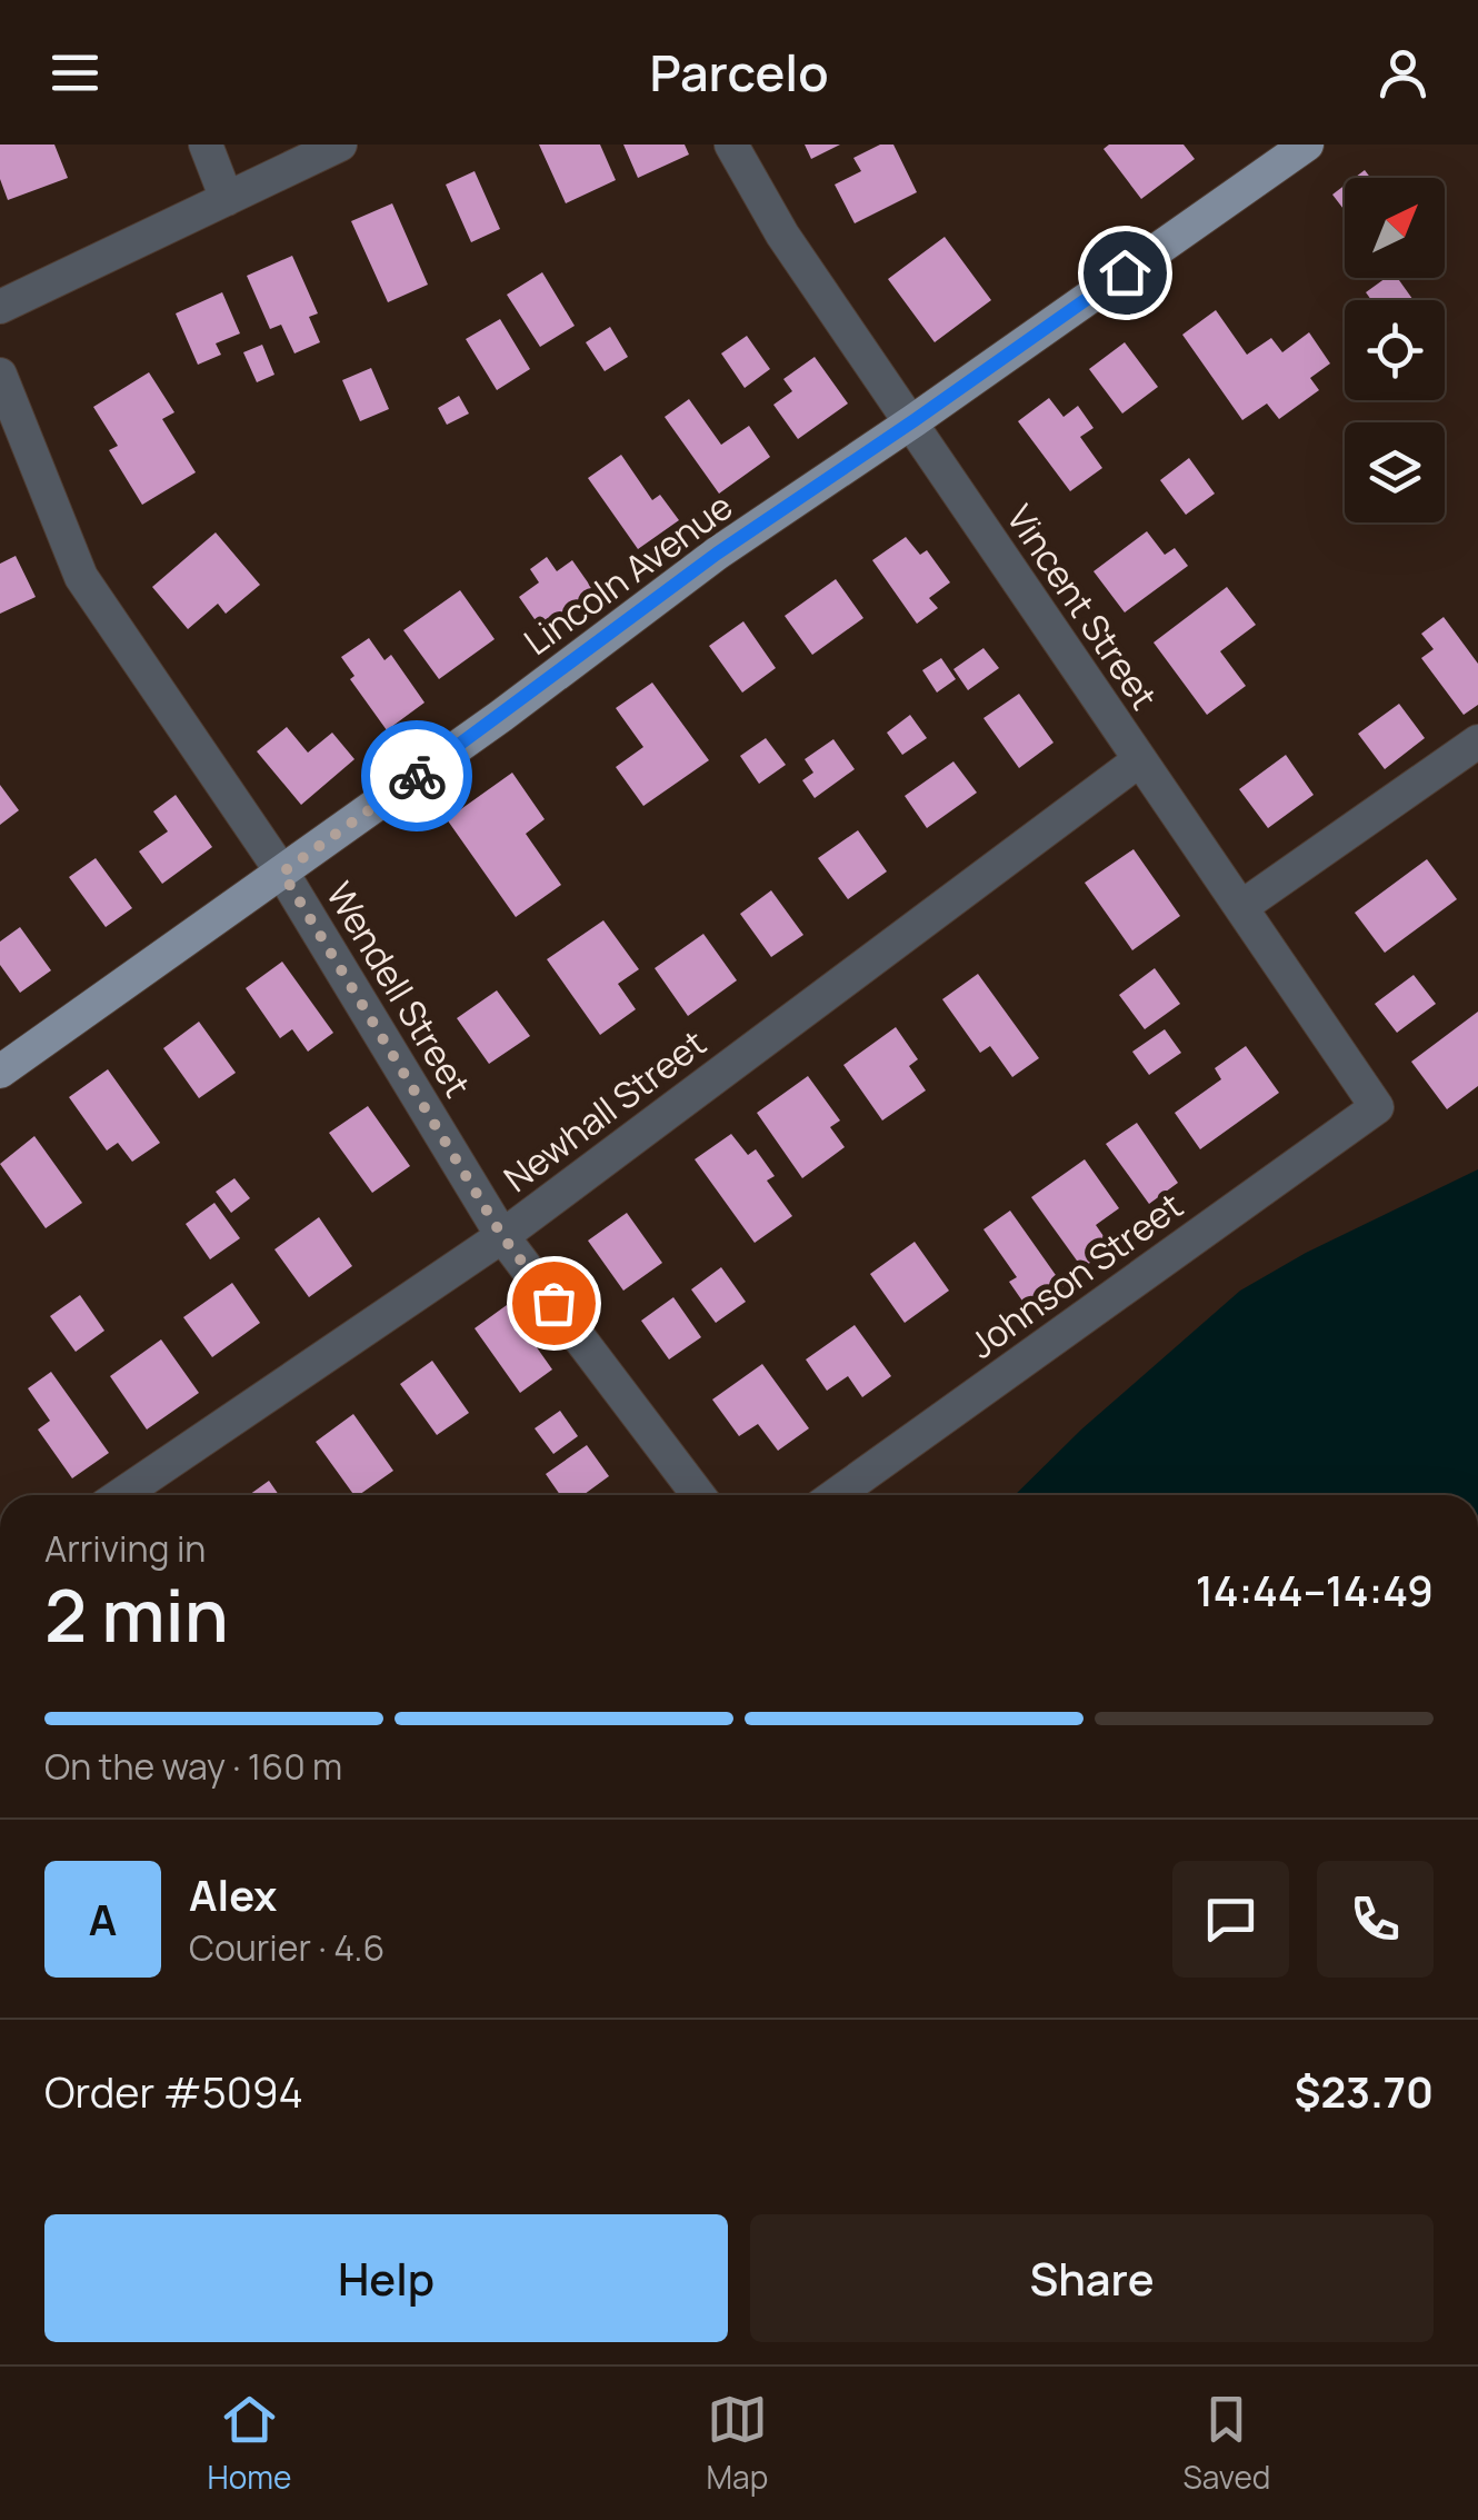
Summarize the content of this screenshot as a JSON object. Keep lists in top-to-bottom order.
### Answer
{
  "streets": {
    "main road": ["Lincoln Avenue"],
    "street": [
      "Vincent Street",
      "Wendell Street",
      "Newhall Street",
      "Johnson Street"
    ]
  },
  "crossings": [
    ["Lincoln Avenue", "Vincent Street"],
    ["Lincoln Avenue", "Wendell Street"],
    ["Vincent Street", "Newhall Street"],
    ["Vincent Street", "Johnson Street"],
    ["Wendell Street", "Newhall Street"]
  ],
  "north": "top right",
  "page": {
    "header": "Parcelo",
    "heading": ["2 min", "Arriving in", "14:44–14:49"],
    "panel": [
      "Alex",
      "Courier · 4.6",
      "Order #5094",
      "$23.70"
    ],
    "bar": "On the way · 160 m",
    "round": "A",
    "buttons": ["Help", "Share"],
    "tabs": ["Home", "Map", "Saved"]
  }
}
